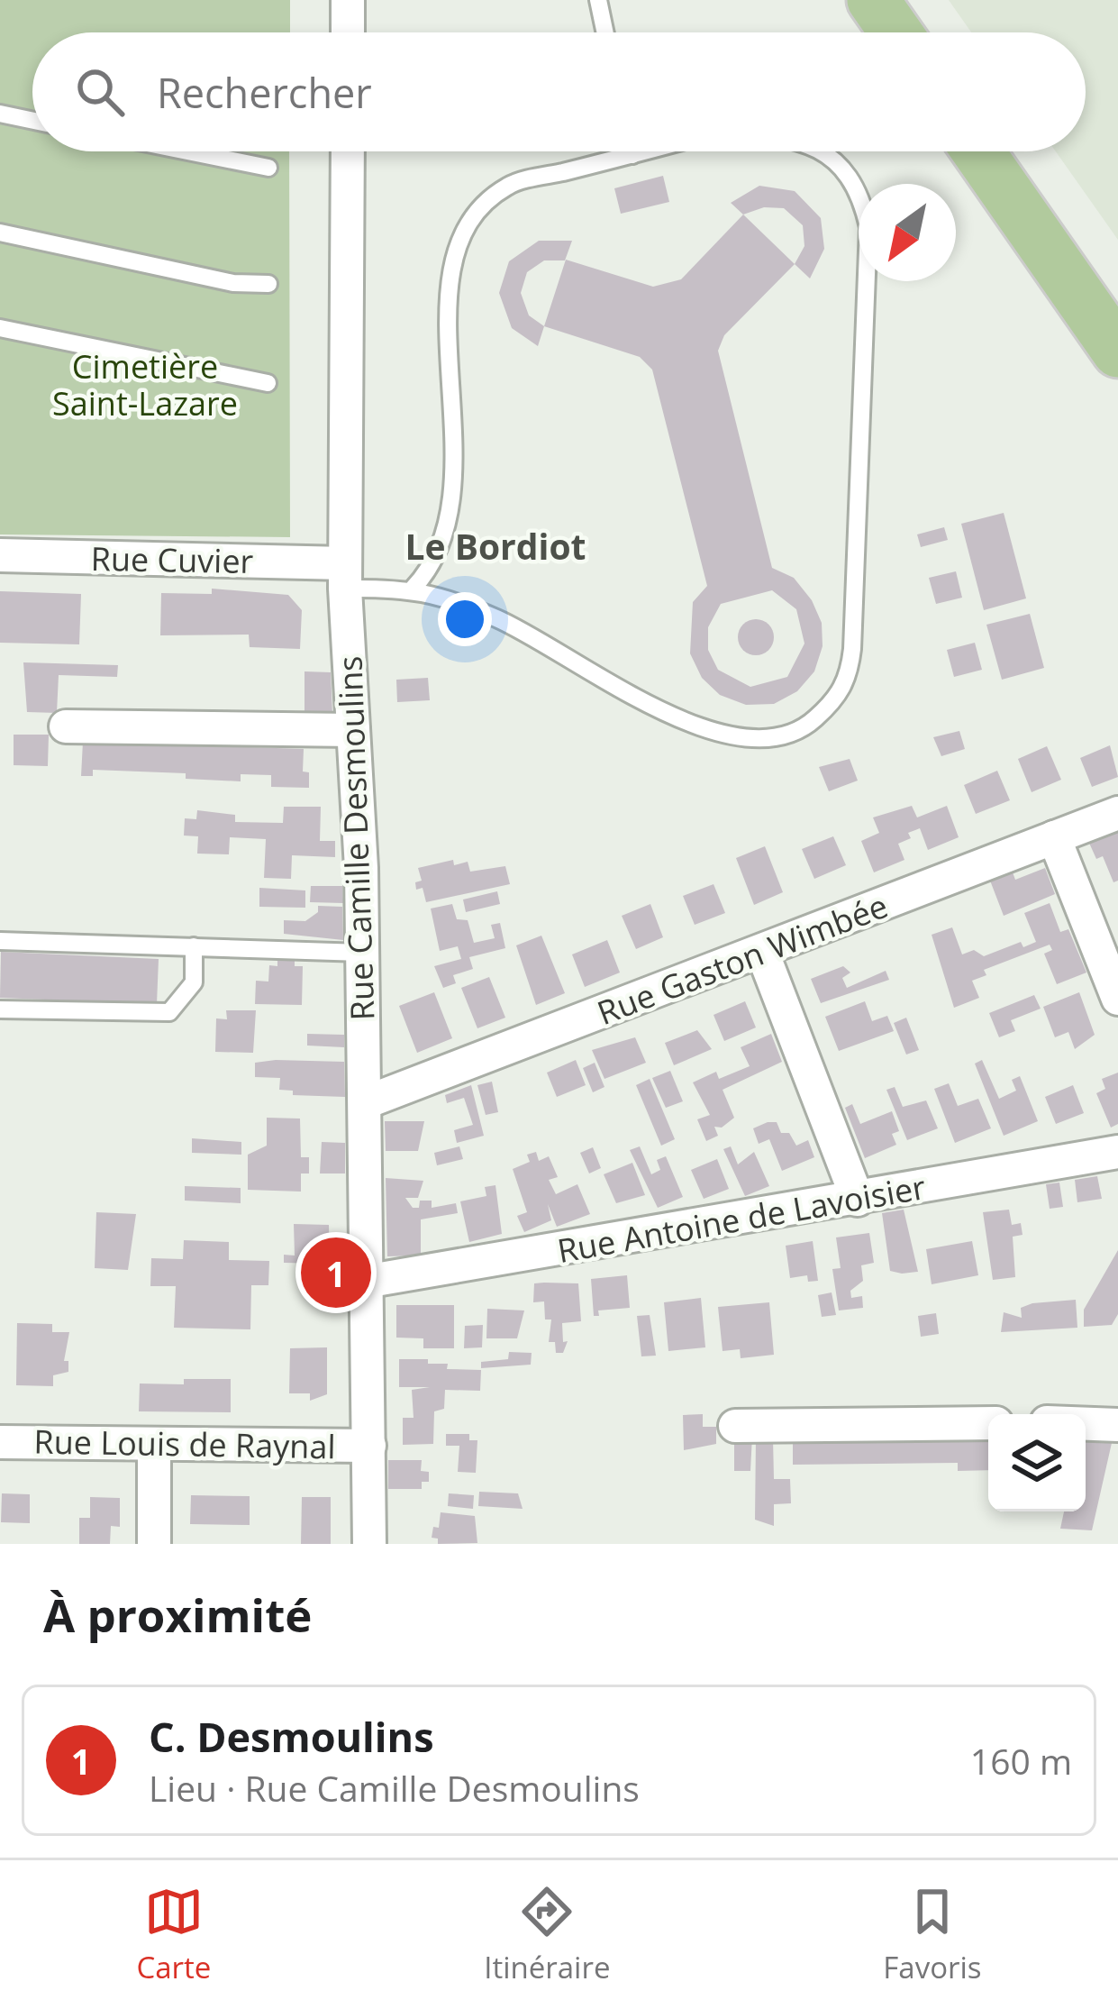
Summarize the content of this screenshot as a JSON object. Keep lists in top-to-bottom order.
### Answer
{
  "streets": {
    "street": [
      "Rue Cuvier",
      "Rue Camille Desmoulins",
      "Rue Gaston Wimbée",
      "Rue Antoine de Lavoisier",
      "Rue Louis de Raynal"
    ]
  },
  "crossings": [
    ["Rue Cuvier", "Rue Camille Desmoulins"],
    ["Rue Camille Desmoulins", "Rue Gaston Wimbée"],
    ["Rue Camille Desmoulins", "Rue Antoine de Lavoisier"],
    ["Rue Camille Desmoulins", "Rue Louis de Raynal"]
  ],
  "districts": ["Le Bordiot"],
  "parks": ["Cimetière Saint-Lazare"],
  "north": "bottom left",
  "page": {
    "search": "Rechercher",
    "pins": "1",
    "heading": "À proximité",
    "list": [
      {
        "mark": "1",
        "name": "C. Desmoulins",
        "note": "Lieu · Rue Camille Desmoulins",
        "value": "160 m"
      }
    ],
    "nav": ["Carte", "Itinéraire", "Favoris"]
  }
}
